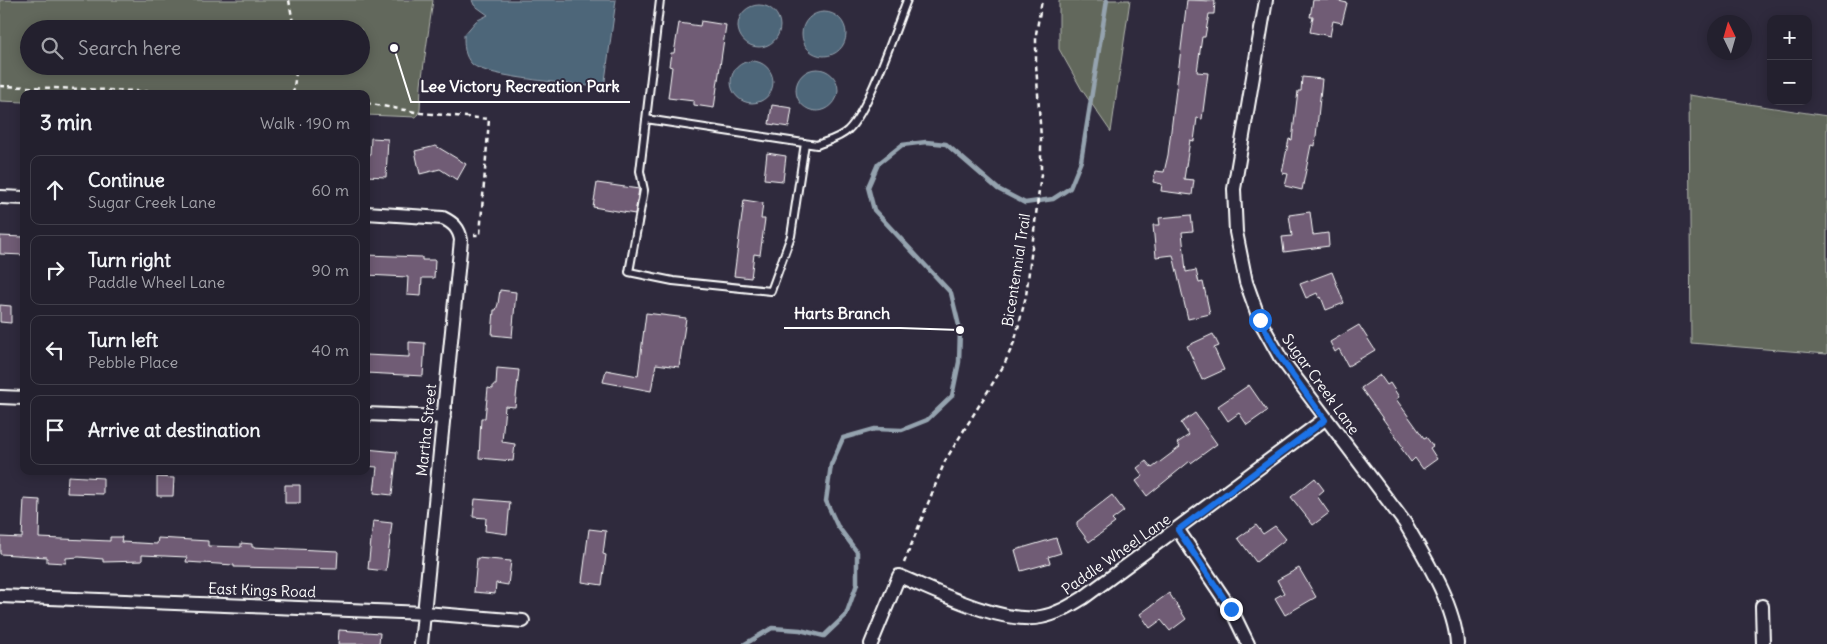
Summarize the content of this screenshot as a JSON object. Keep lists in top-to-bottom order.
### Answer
{
  "streets": {
    "street": [
      "Sugar Creek Lane",
      "Martha Street",
      "Paddle Wheel Lane",
      "East Kings Road"
    ],
    "path": ["Bicentennial Trail"]
  },
  "crossings": [
    ["Bicentennial Trail", "Paddle Wheel Lane"],
    ["Sugar Creek Lane", "Paddle Wheel Lane"],
    ["Martha Street", "East Kings Road"]
  ],
  "places": ["Lee Victory Recreation Park", "Harts Branch"],
  "north": "top",
  "page": {
    "map_buttons": ["+", "−"],
    "search": "Search here",
    "heading": ["3 min", "Walk · 190 m"],
    "list": [
      ["Continue", "Sugar Creek Lane", "60 m"],
      ["Turn right", "Paddle Wheel Lane", "90 m"],
      ["Turn left", "Pebble Place", "40 m"],
      "Arrive at destination"
    ]
  }
}
